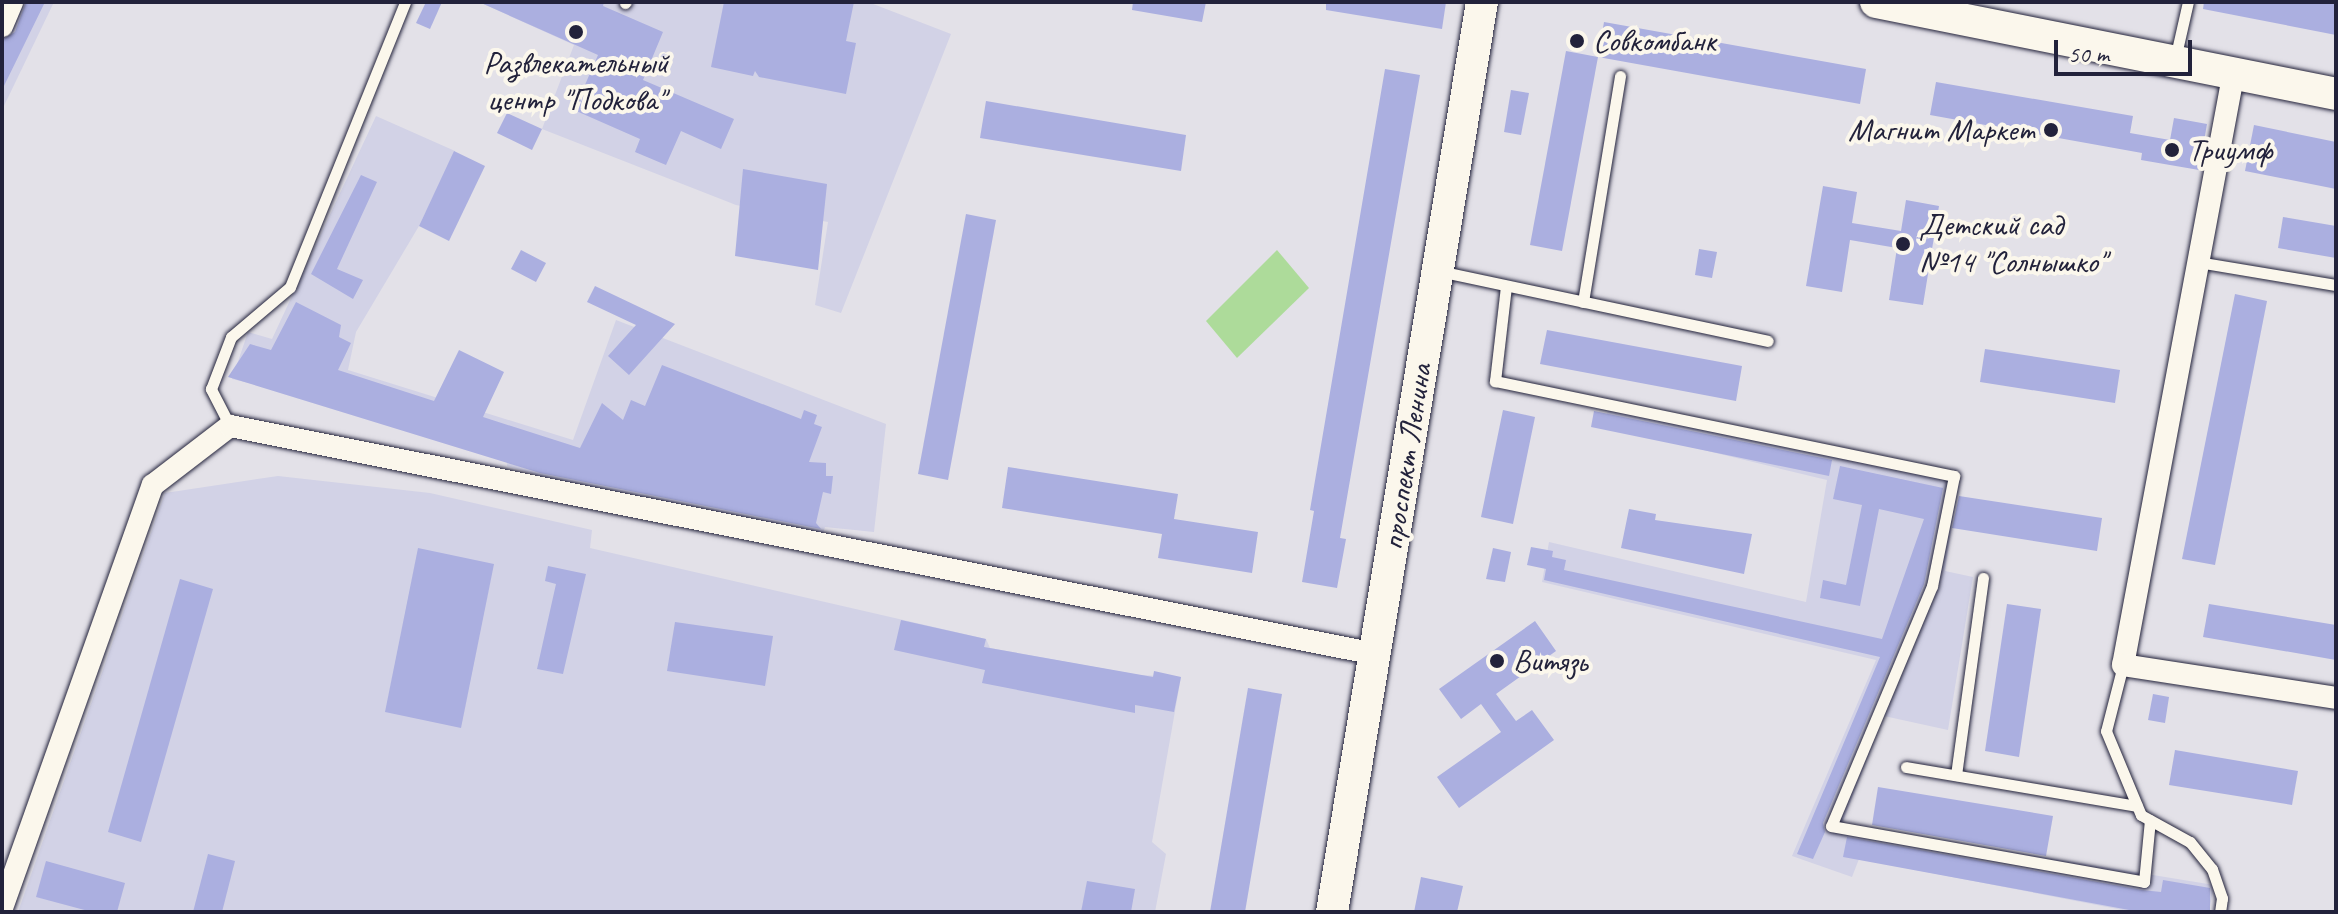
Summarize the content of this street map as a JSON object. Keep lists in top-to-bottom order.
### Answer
{
  "streets": {
    "street": ["проспект Ленина"]
  },
  "places": [
    "Развлекательный центр \"Подкова\"",
    "Совкомбанк",
    "Магнит Маркет",
    "Триумф",
    "Детский сад №14 \"Солнышко\"",
    "Витязь"
  ],
  "scale_bar": "50 m"
}
